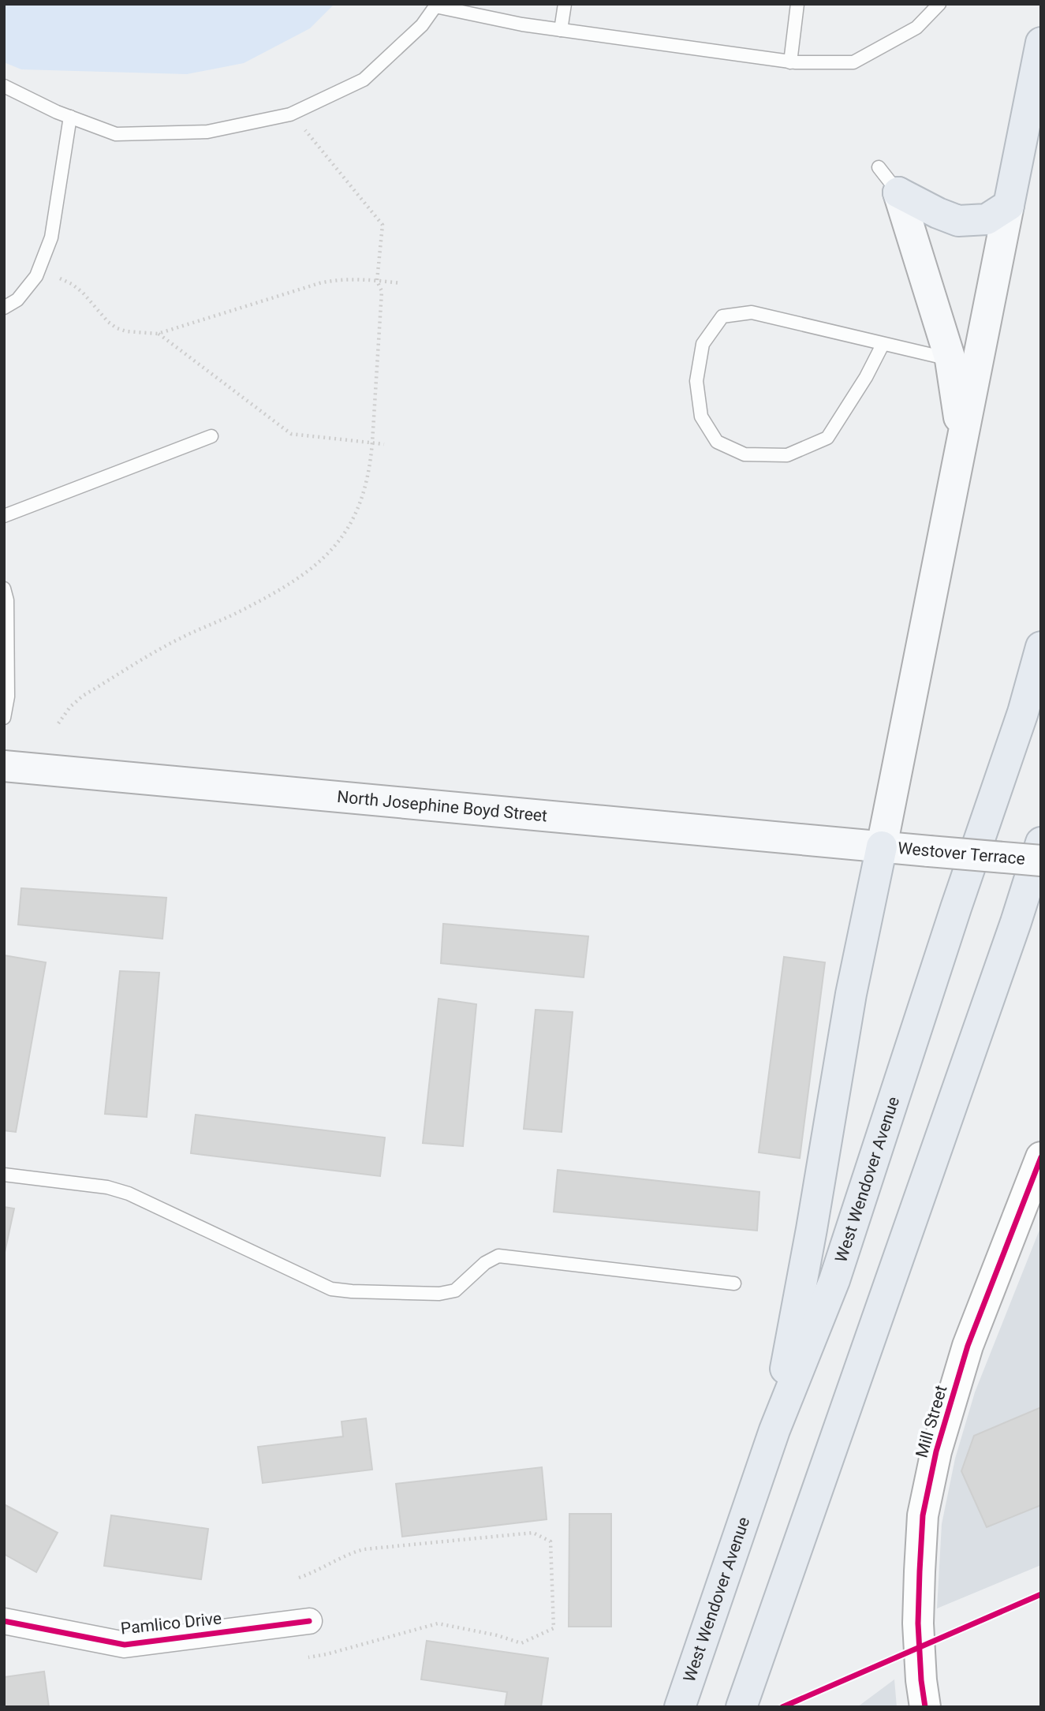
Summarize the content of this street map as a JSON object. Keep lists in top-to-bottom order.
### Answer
{
  "streets": {
    "highway": ["West Wendover Avenue"],
    "main road": ["North Josephine Boyd Street", "Westover Terrace"],
    "street": ["Mill Street", "Pamlico Drive"]
  },
  "crossings": [
    ["North Josephine Boyd Street", "Westover Terrace"]
  ]
}
